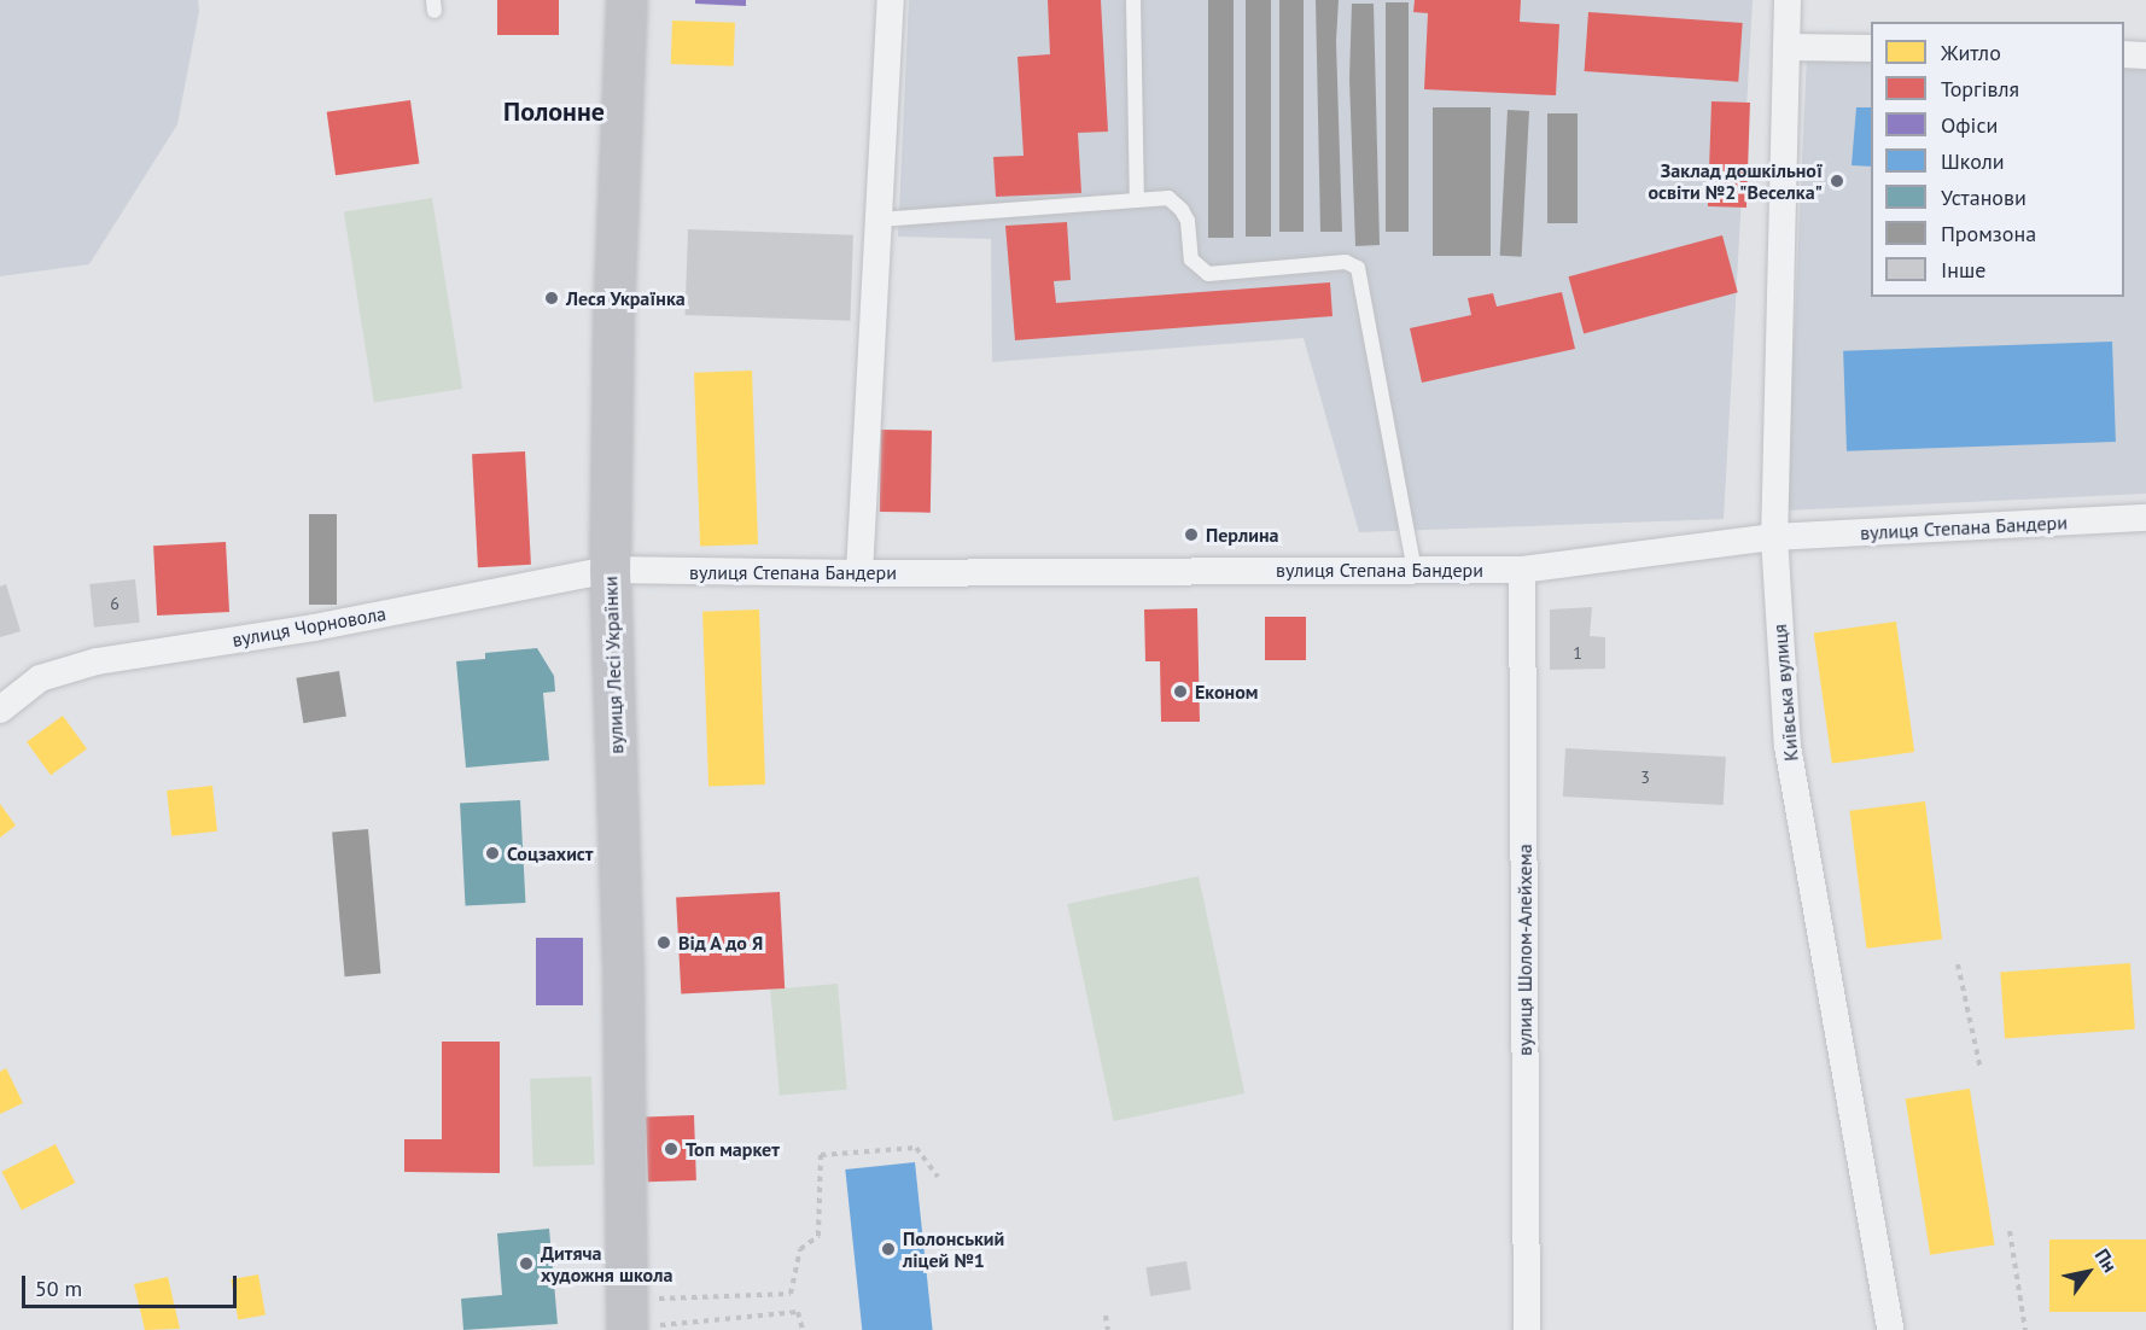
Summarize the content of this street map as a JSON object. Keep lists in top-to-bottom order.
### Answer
{
  "streets": {
    "main road": ["вулиця Лесі Українки"],
    "street": [
      "вулиця Степана Бандери",
      "вулиця Чорновола",
      "Київська вулиця",
      "вулиця Шолом-Алейхема"
    ]
  },
  "crossings": [
    ["вулиця Степана Бандери", "вулиця Чорновола"],
    ["вулиця Степана Бандери", "вулиця Лесі Українки"],
    ["вулиця Степана Бандери", "Київська вулиця"],
    ["вулиця Степана Бандери", "вулиця Шолом-Алейхема"],
    ["вулиця Чорновола", "вулиця Лесі Українки"]
  ],
  "districts": ["Полонне"],
  "places": [
    "Заклад дошкільної освіти №2 \"Веселка\"",
    "Леся Українка",
    "Перлина",
    "Економ",
    "Соцзахист",
    "Від А до Я",
    "Топ маркет",
    "Полонський ліцей №1",
    "Дитяча художня школа"
  ],
  "house_numbers": ["6", "1", "3"],
  "legend": [
    "Житло",
    "Торгівля",
    "Офіси",
    "Школи",
    "Установи",
    "Промзона",
    "Інше"
  ],
  "scale_bar": "50 m",
  "north": "top right"
}
